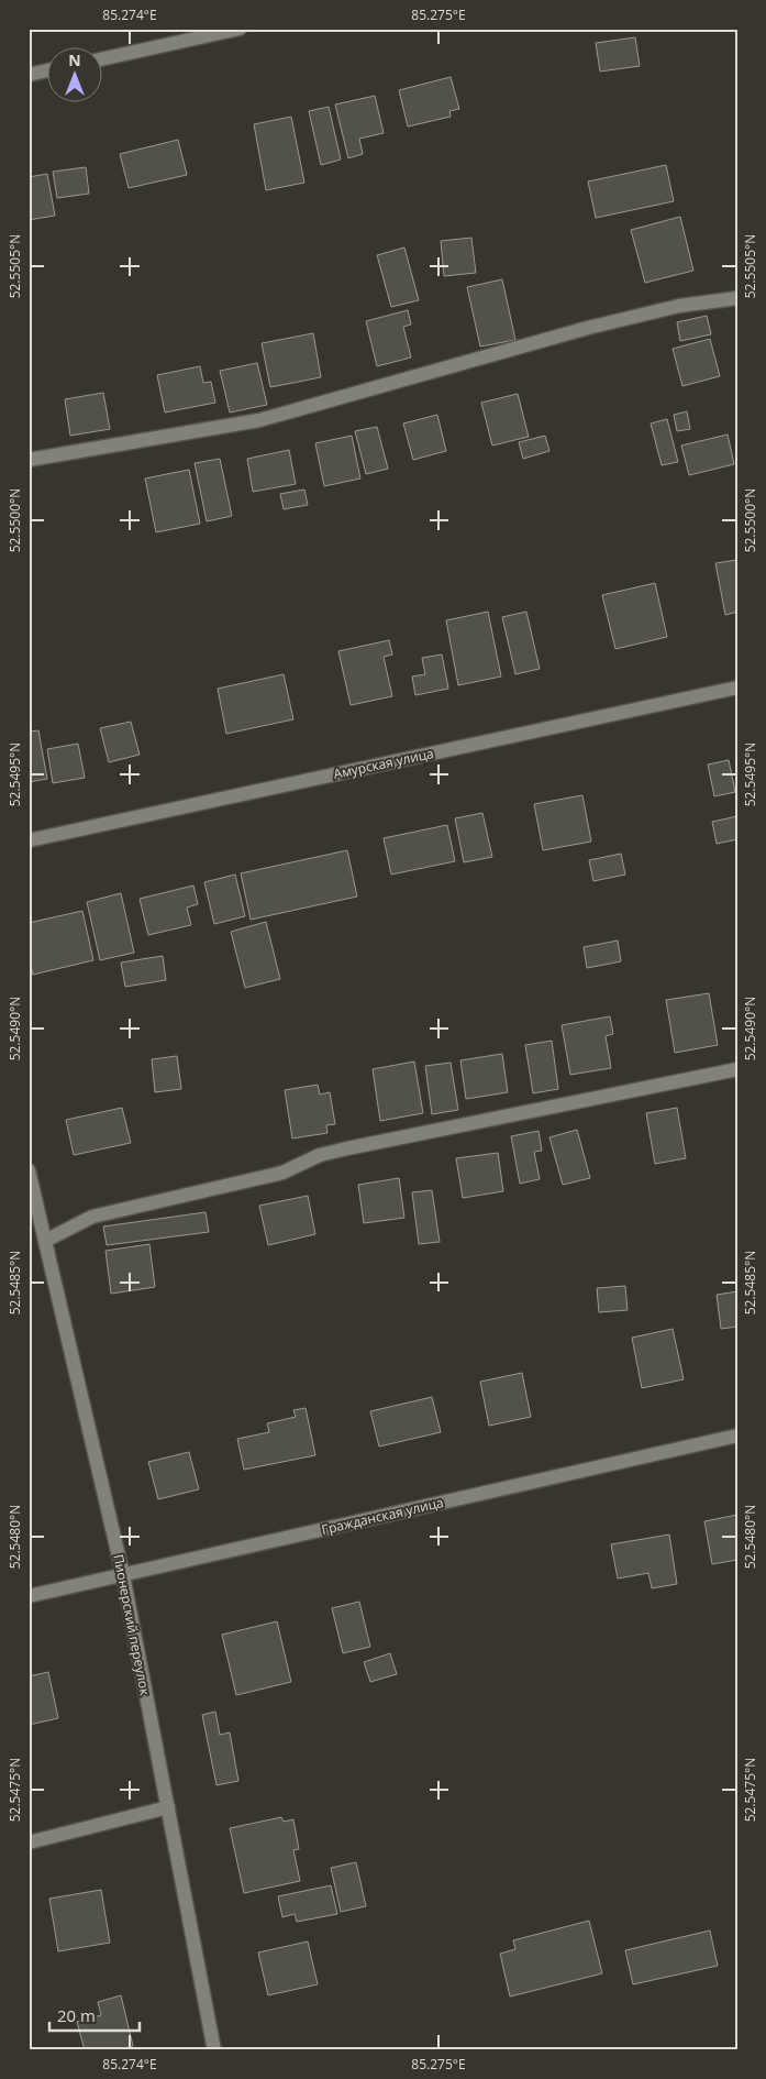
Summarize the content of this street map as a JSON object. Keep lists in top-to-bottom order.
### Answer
{
  "streets": {
    "street": ["Амурская улица", "Гражданская улица", "Пионерский переулок"]
  },
  "crossings": [
    ["Гражданская улица", "Пионерский переулок"]
  ],
  "scale_bar": "20 m",
  "north": "top",
  "coordinates": [
    "85.274°E",
    "85.275°E",
    "52.5505°N",
    "52.5500°N",
    "52.5495°N",
    "52.5490°N",
    "52.5485°N",
    "52.5480°N",
    "52.5475°N"
  ]
}
